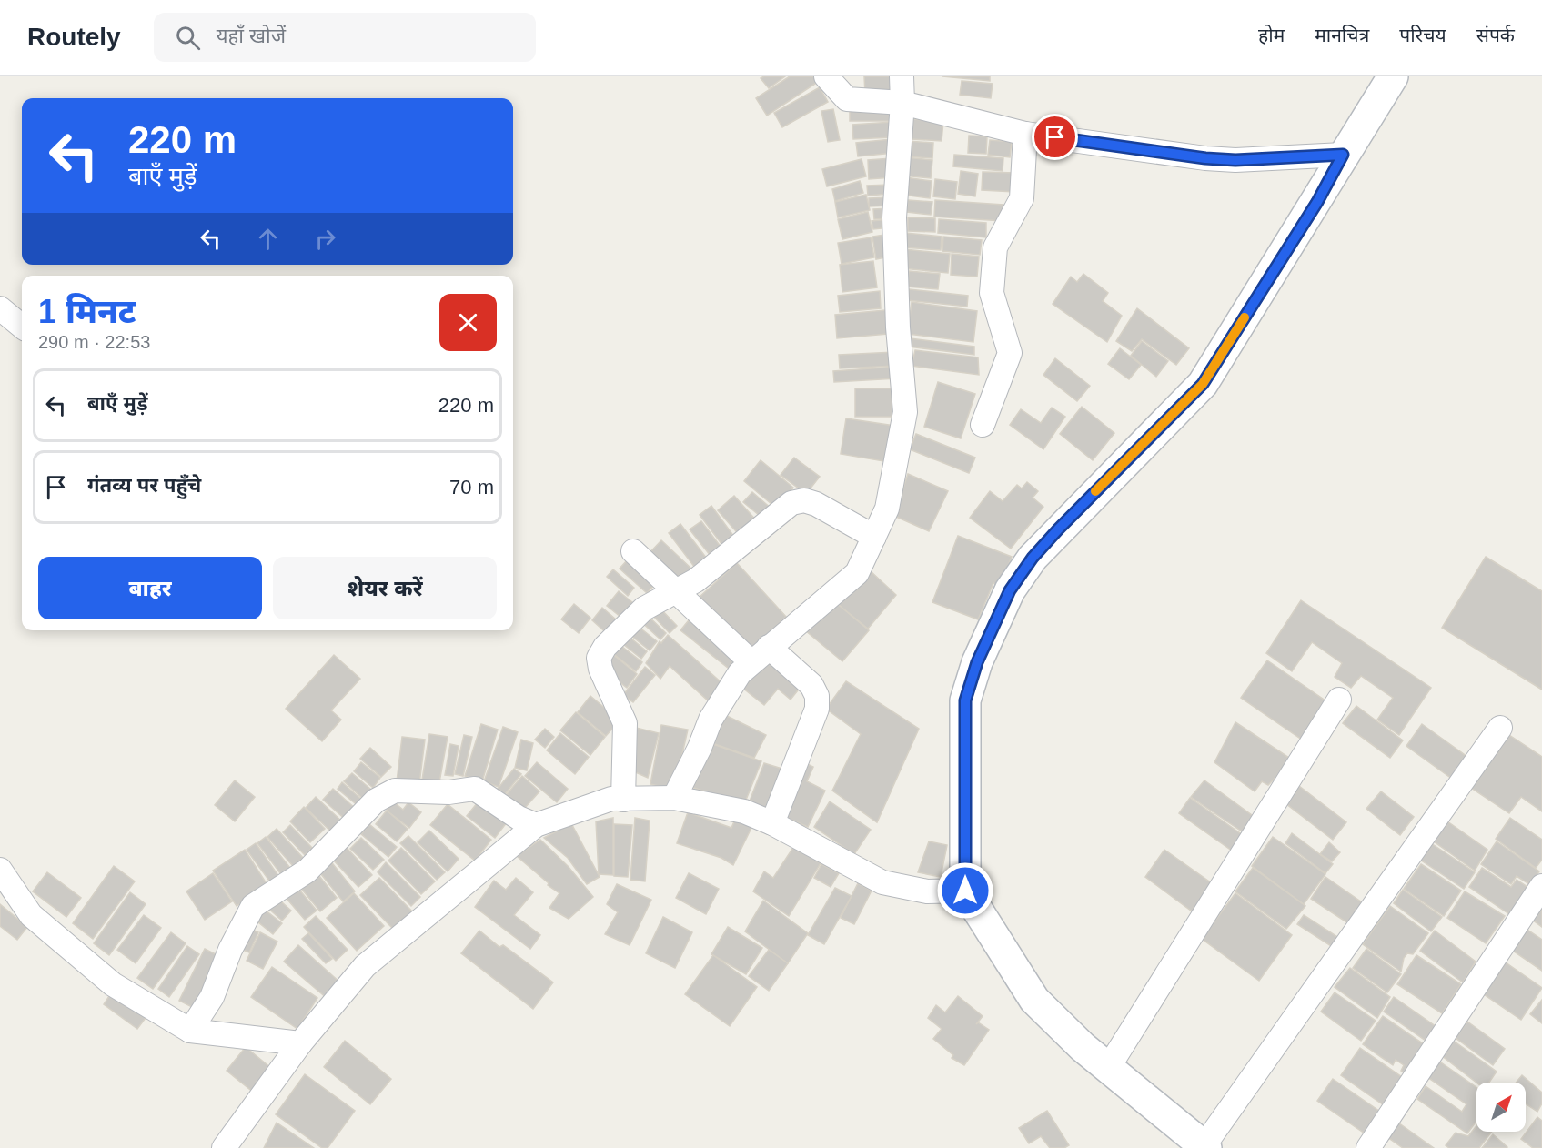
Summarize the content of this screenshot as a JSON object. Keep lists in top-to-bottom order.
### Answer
{
  "north": "top right",
  "page": {
    "header": "Routely",
    "search": "यहाँ खोजें",
    "nav": [
      "होम",
      "मानचित्र",
      "परिचय",
      "संपर्क"
    ],
    "turn": ["220 m", "बाएँ मुड़ें"],
    "heading": ["1 मिनट", "290 m · 22:53"],
    "list": [
      {
        "name": "बाएँ मुड़ें",
        "value": "220 m"
      },
      {
        "name": "गंतव्य पर पहुँचे",
        "value": "70 m"
      }
    ],
    "buttons": ["बाहर", "शेयर करें"]
  }
}
